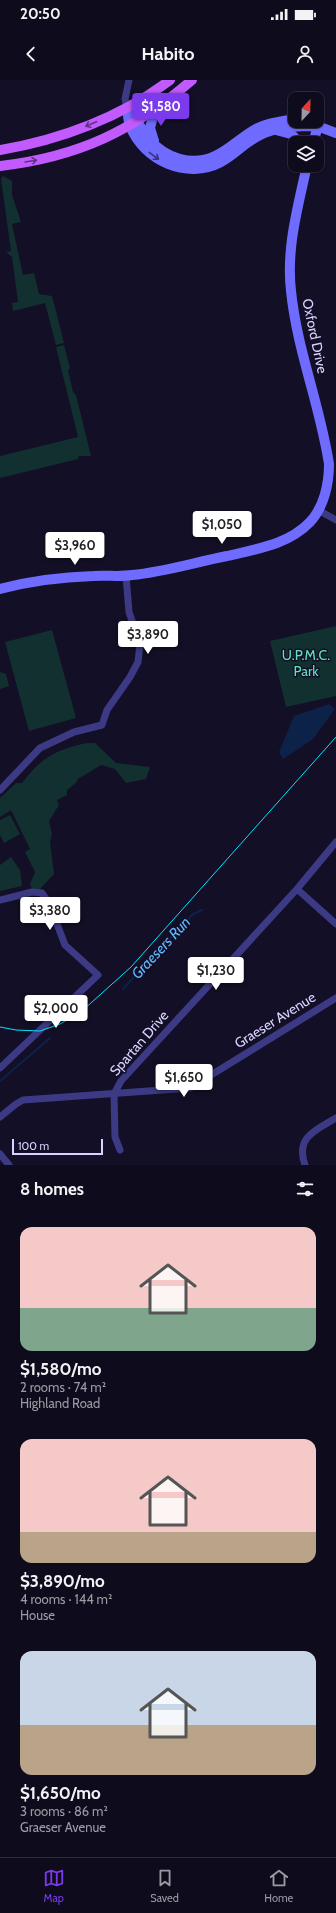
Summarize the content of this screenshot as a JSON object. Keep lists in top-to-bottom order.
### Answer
{
  "streets": {
    "street": ["Oxford Drive", "Graeser Avenue", "Spartan Drive"]
  },
  "crossings": [
    ["Graeser Avenue", "Spartan Drive"]
  ],
  "water": ["Graesers Run"],
  "parks": ["U.P.M.C. Park"],
  "scale_bar": "100 m",
  "north": "top",
  "page": {
    "status": "20:50",
    "header": "Habito",
    "price": [
      "$1,580",
      "$1,050",
      "$3,960",
      "$3,890",
      "$3,380",
      "$1,230",
      "$2,000",
      "$1,650"
    ],
    "scale": "100 m",
    "heading": "8 homes",
    "list": [
      {
        "name": "$1,580/mo",
        "note": "2 rooms · 74 m² · Highland Road"
      },
      {
        "name": "$3,890/mo",
        "note": "4 rooms · 144 m² · House"
      },
      {
        "name": "$1,650/mo",
        "note": "3 rooms · 86 m² · Graeser Avenue"
      }
    ],
    "tabs": ["Map", "Saved", "Home"]
  }
}
